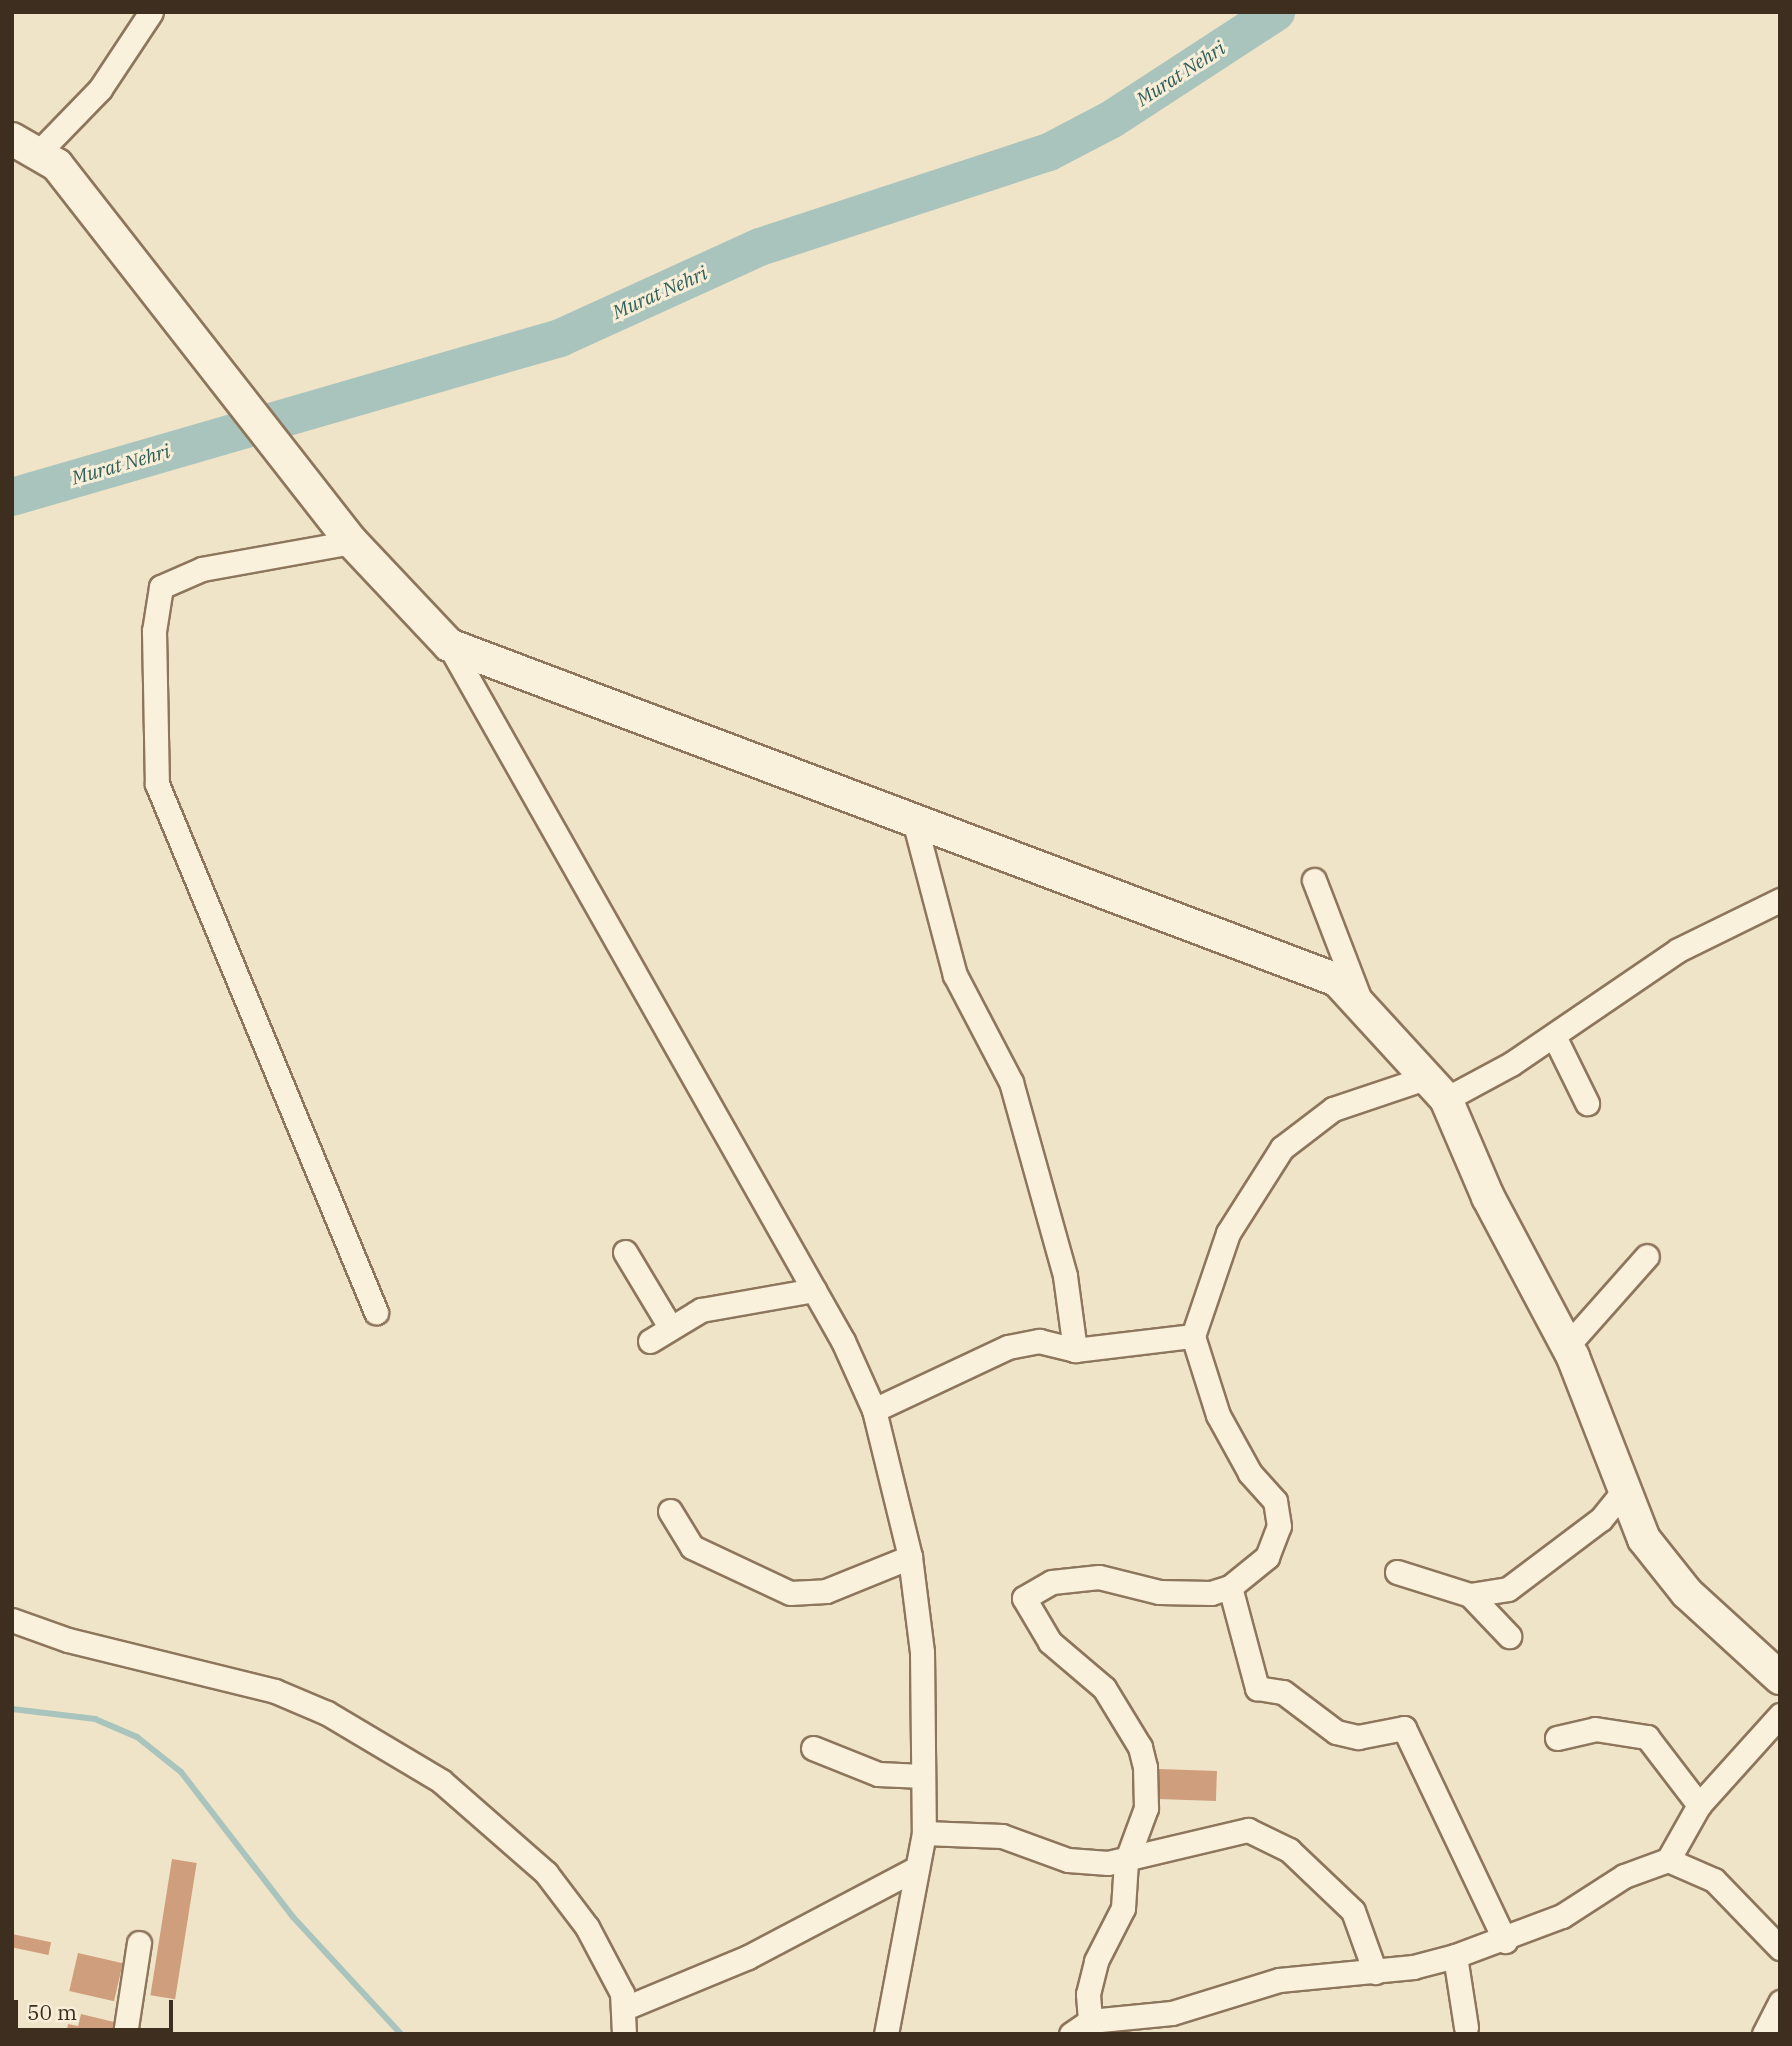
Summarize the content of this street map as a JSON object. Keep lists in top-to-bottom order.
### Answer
{
  "water": ["Murat Nehri"],
  "scale_bar": "50 m"
}
